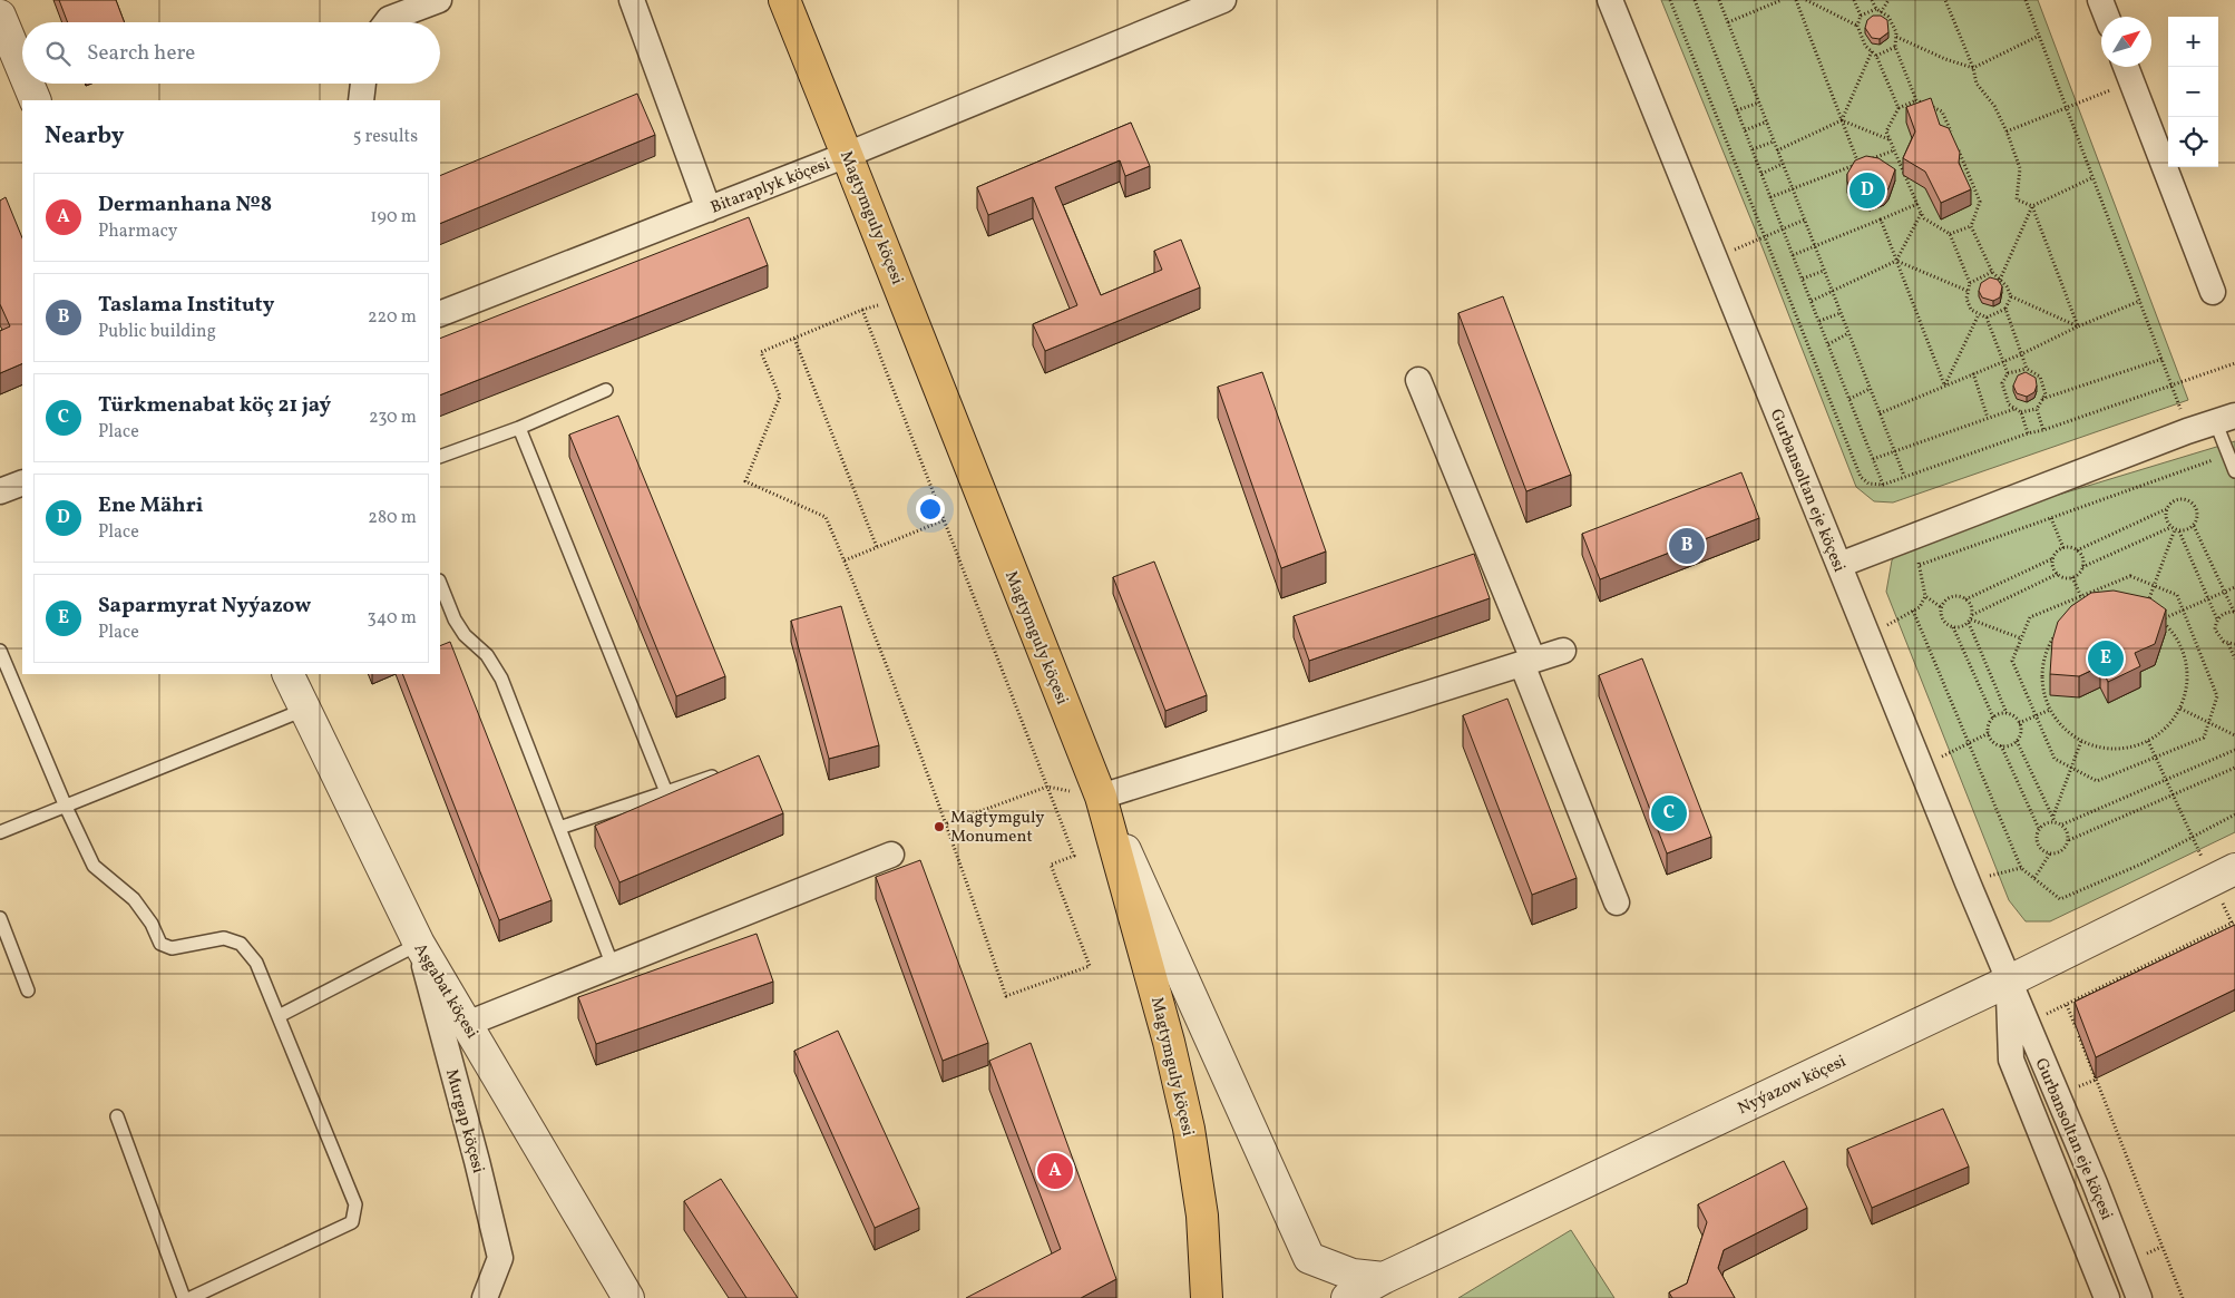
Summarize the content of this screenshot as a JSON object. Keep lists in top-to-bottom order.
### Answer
{
  "streets": {
    "main road": ["Magtymguly köçesi"],
    "street": [
      "Bitaraplyk köçesi",
      "Gurbansoltan eje köçesi",
      "Aşgabat köçesi",
      "Nyýazow köçesi",
      "Murgap köçesi"
    ]
  },
  "crossings": [
    ["Bitaraplyk köçesi", "Magtymguly köçesi"],
    ["Gurbansoltan eje köçesi", "Nyýazow köçesi"],
    ["Aşgabat köçesi", "Murgap köçesi"]
  ],
  "places": ["Magtymguly Monument"],
  "north": "top right",
  "page": {
    "map_buttons": ["+", "−"],
    "search": "Search here",
    "heading": ["Nearby", "5 results"],
    "pins": [
      "D",
      "B",
      "E",
      "C",
      "A"
    ],
    "list": [
      {
        "mark": "A",
        "name": "Dermanhana №8",
        "note": "Pharmacy",
        "value": "190 m"
      },
      {
        "mark": "B",
        "name": "Taslama Instituty",
        "note": "Public building",
        "value": "220 m"
      },
      {
        "mark": "C",
        "name": "Türkmenabat köç 21 jaý",
        "note": "Place",
        "value": "230 m"
      },
      {
        "mark": "D",
        "name": "Ene Mähri",
        "note": "Place",
        "value": "280 m"
      },
      {
        "mark": "E",
        "name": "Saparmyrat Nyýazow",
        "note": "Place",
        "value": "340 m"
      }
    ]
  }
}
